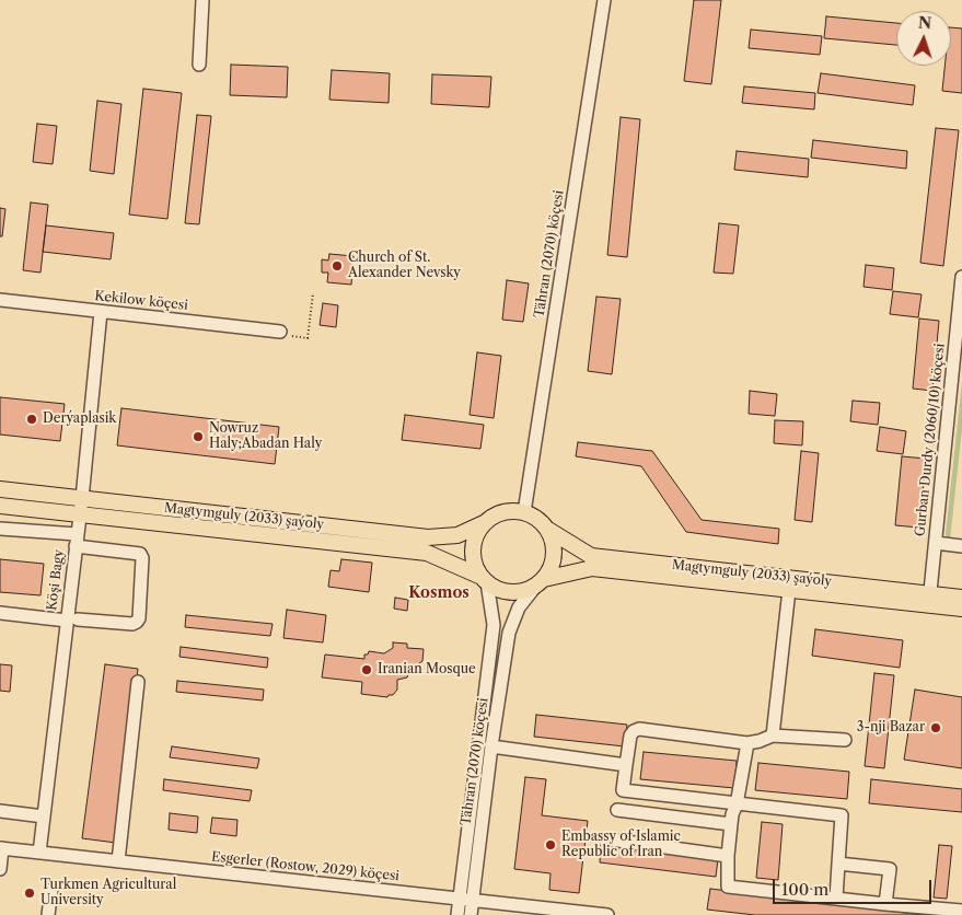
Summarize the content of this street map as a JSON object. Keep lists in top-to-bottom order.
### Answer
{
  "streets": {
    "main road": ["Magtymguly (2033) şaýoly"],
    "street": [
      "Tähran (2070) köçesi",
      "Kekilow köçesi",
      "Gurban Durdy (2060/10) köçesi",
      "Köşi Bagy",
      "Esgerler (Rostow, 2029) köçesi"
    ]
  },
  "crossings": [
    ["Tähran (2070) köçesi", "Magtymguly (2033) şaýoly"],
    ["Tähran (2070) köçesi", "Esgerler (Rostow, 2029) köçesi"],
    ["Kekilow köçesi", "Köşi Bagy"],
    ["Gurban Durdy (2060/10) köçesi", "Magtymguly (2033) şaýoly"],
    ["Magtymguly (2033) şaýoly", "Köşi Bagy"],
    ["Köşi Bagy", "Esgerler (Rostow, 2029) köçesi"]
  ],
  "districts": ["Kosmos"],
  "places": [
    "Church of St. Alexander Nevsky",
    "Derýaplasik",
    "Nowruz Haly;Abadan Haly",
    "Iranian Mosque",
    "3-nji Bazar",
    "Embassy of Islamic Republic of Iran",
    "Turkmen Agricultural University"
  ],
  "scale_bar": "100 m",
  "north": "top"
}
